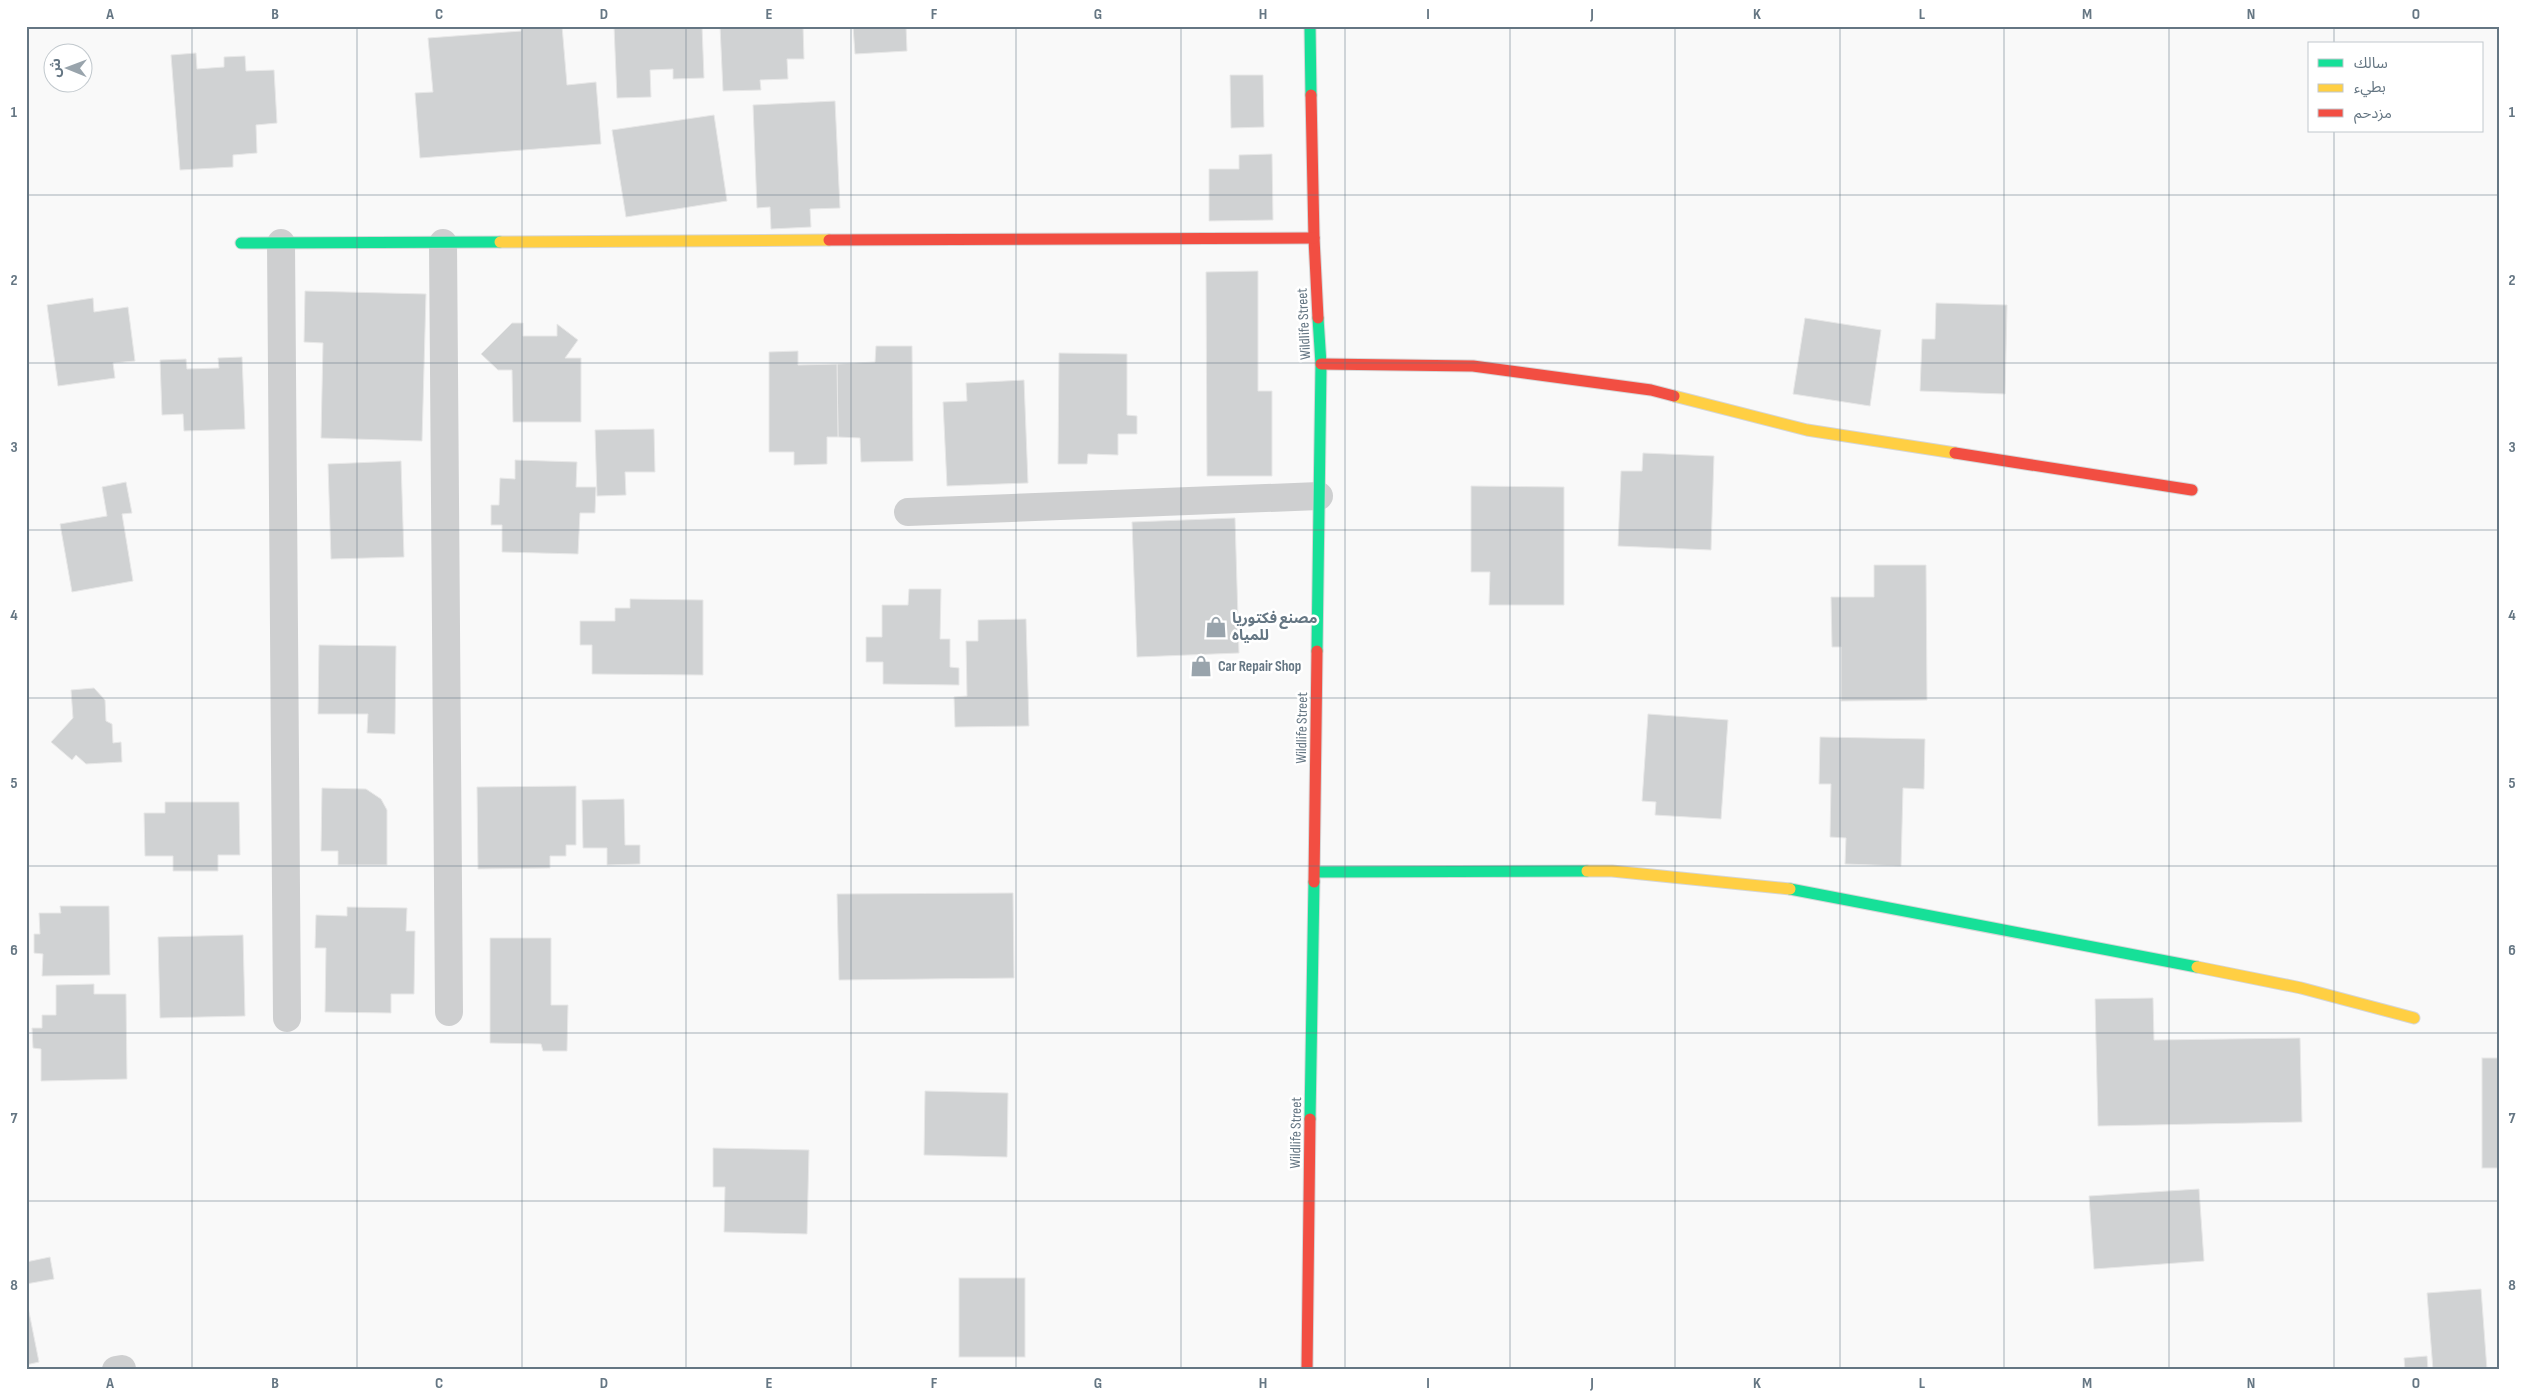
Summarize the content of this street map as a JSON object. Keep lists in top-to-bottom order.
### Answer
{
  "streets": {
    "street": ["Wildlife Street"]
  },
  "places": {
    "shop": ["مصنع فكتوريا للمياه", "Car Repair Shop"]
  },
  "legend": ["سالك", "بطيء", "مزدحم"],
  "north": "left",
  "grid": {
    "columns": [
      "A",
      "B",
      "C",
      "D",
      "E",
      "F",
      "G",
      "H",
      "I",
      "J",
      "K",
      "L",
      "M",
      "N",
      "O"
    ],
    "rows": [
      "1",
      "2",
      "3",
      "4",
      "5",
      "6",
      "7",
      "8"
    ]
  }
}
